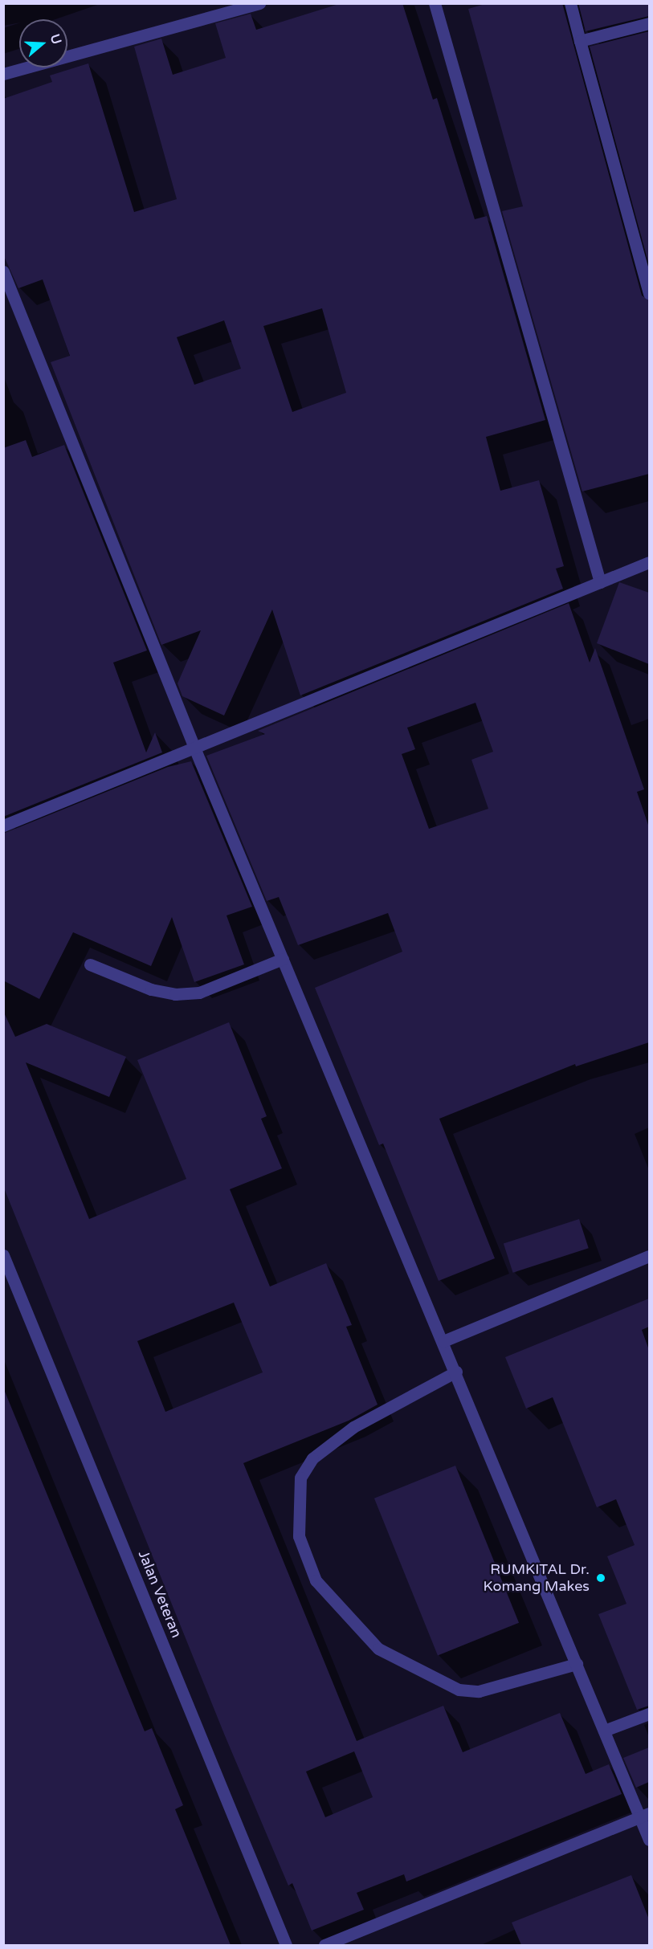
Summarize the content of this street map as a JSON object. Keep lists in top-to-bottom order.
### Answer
{
  "streets": {
    "street": ["Jalan Veteran"]
  },
  "places": ["RUMKITAL Dr. Komang Makes"],
  "north": "right"
}
